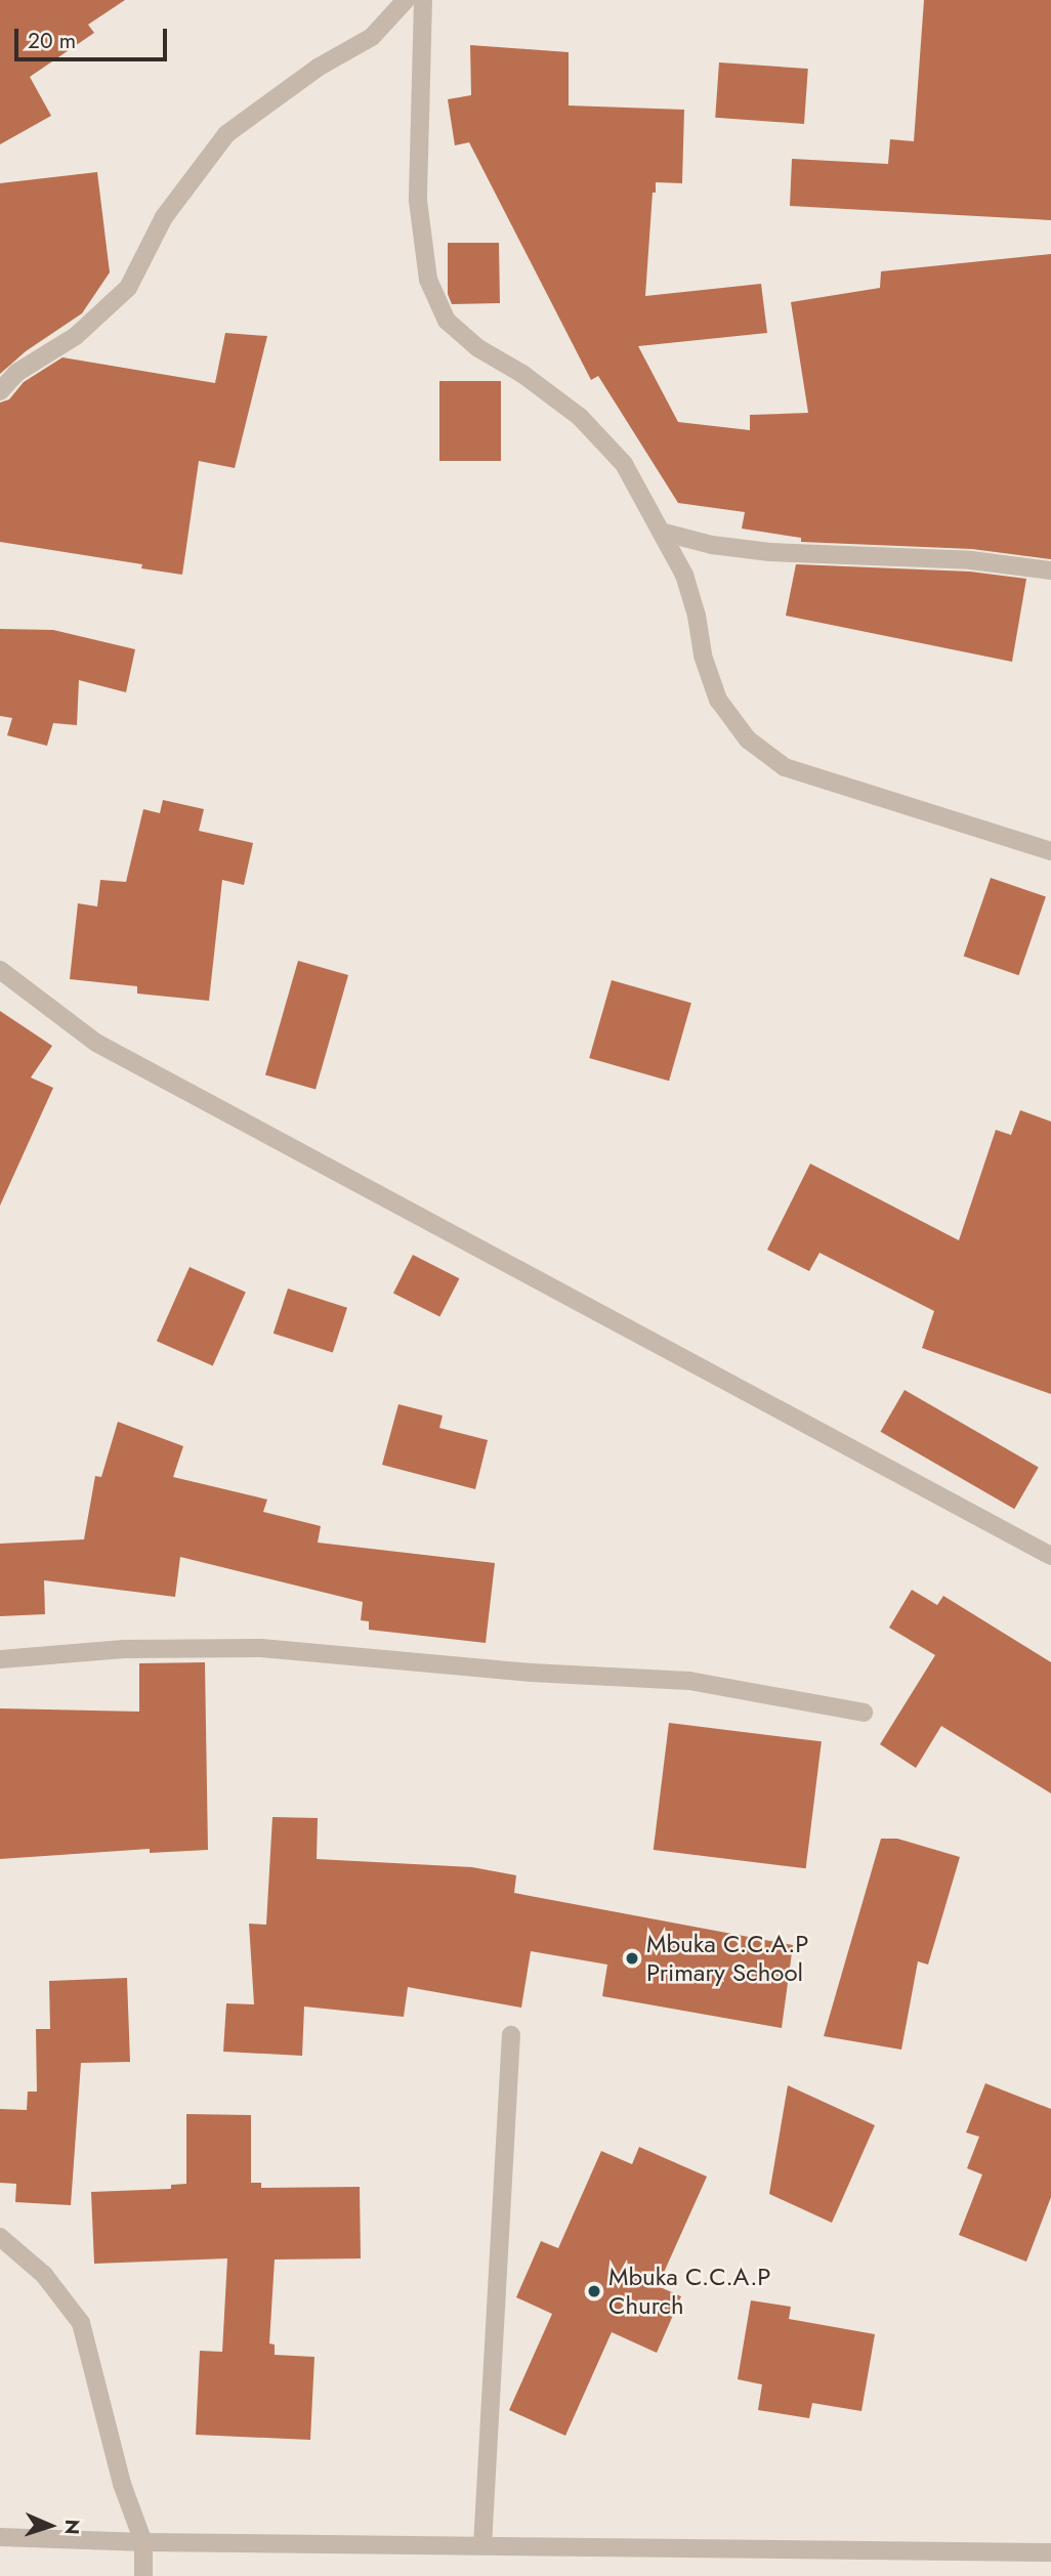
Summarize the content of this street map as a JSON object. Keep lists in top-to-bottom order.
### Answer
{
  "places": ["Mbuka C.C.A.P Primary School", "Mbuka C.C.A.P Church"],
  "scale_bar": "20 m",
  "north": "right"
}
